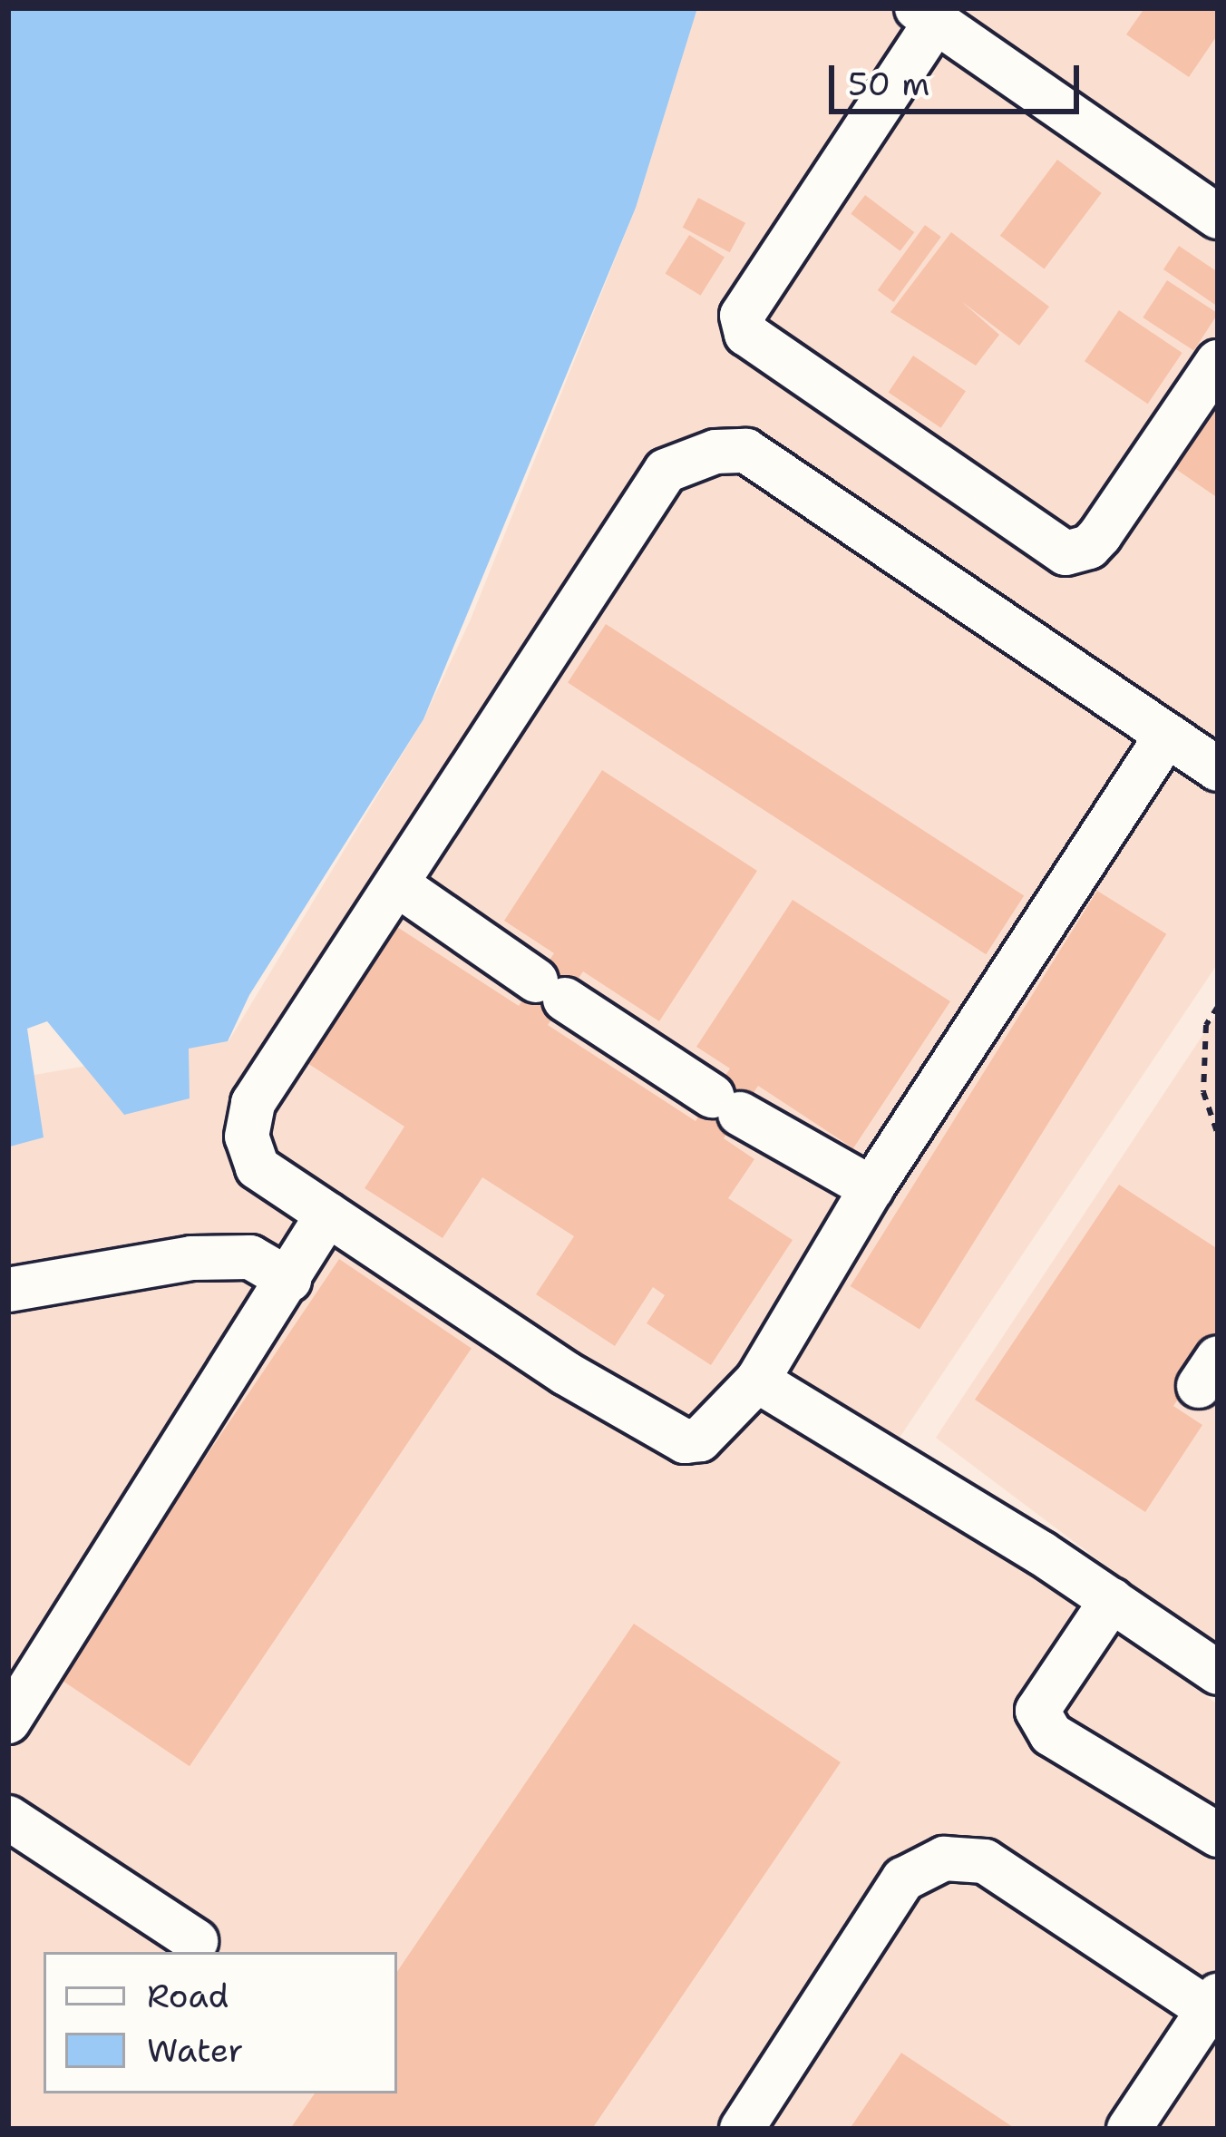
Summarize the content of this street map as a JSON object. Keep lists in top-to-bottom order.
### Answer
{
  "legend": ["Road", "Water"],
  "scale_bar": "50 m"
}
